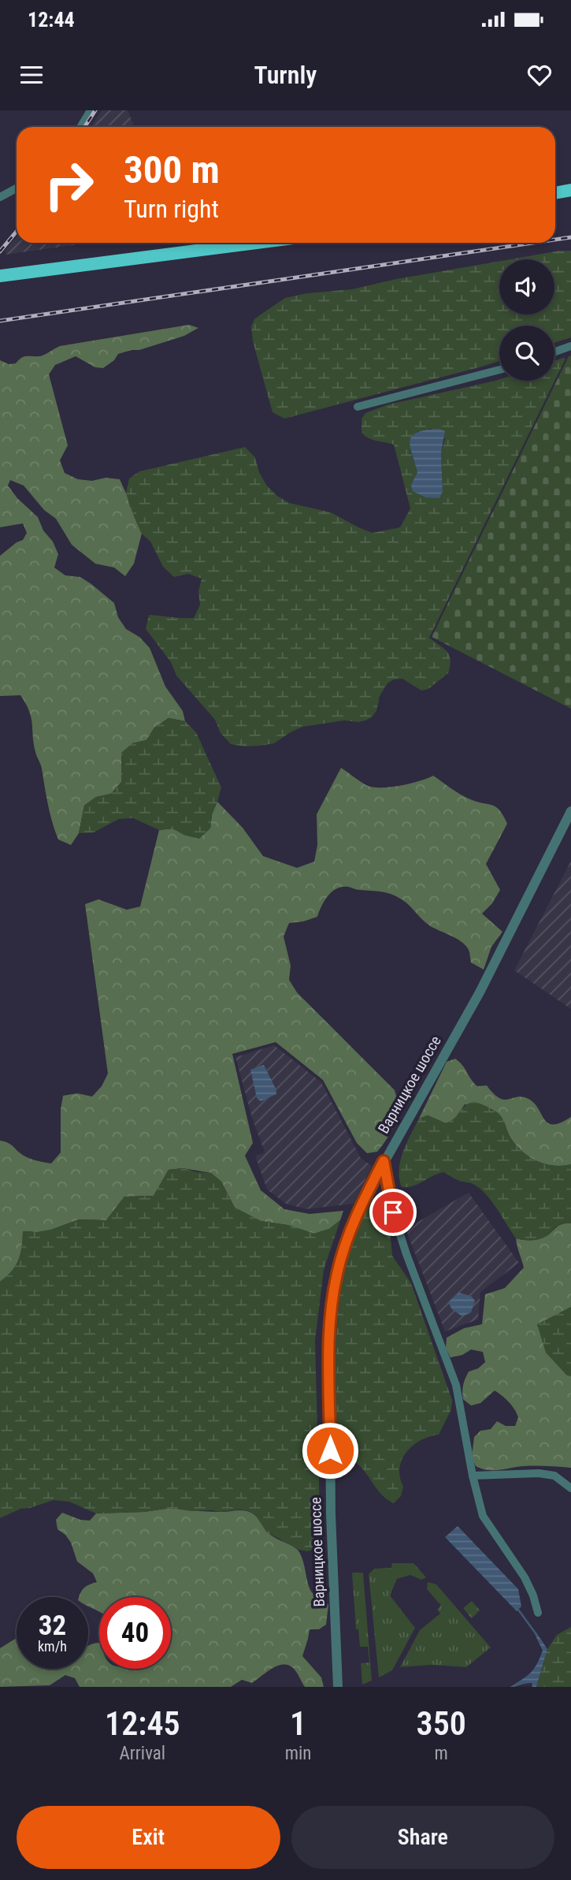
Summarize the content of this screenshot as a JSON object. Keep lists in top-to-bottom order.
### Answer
{
  "streets": {
    "street": ["Варницкое шоссе"]
  },
  "page": {
    "status": "12:44",
    "header": "Turnly",
    "turn": ["300 m", "Turn right"],
    "speed": "32 km/h",
    "limit": "40",
    "eta": [
      "12:45",
      "Arrival",
      "1",
      "min",
      "350",
      "m"
    ],
    "buttons": ["Exit", "Share"]
  }
}
